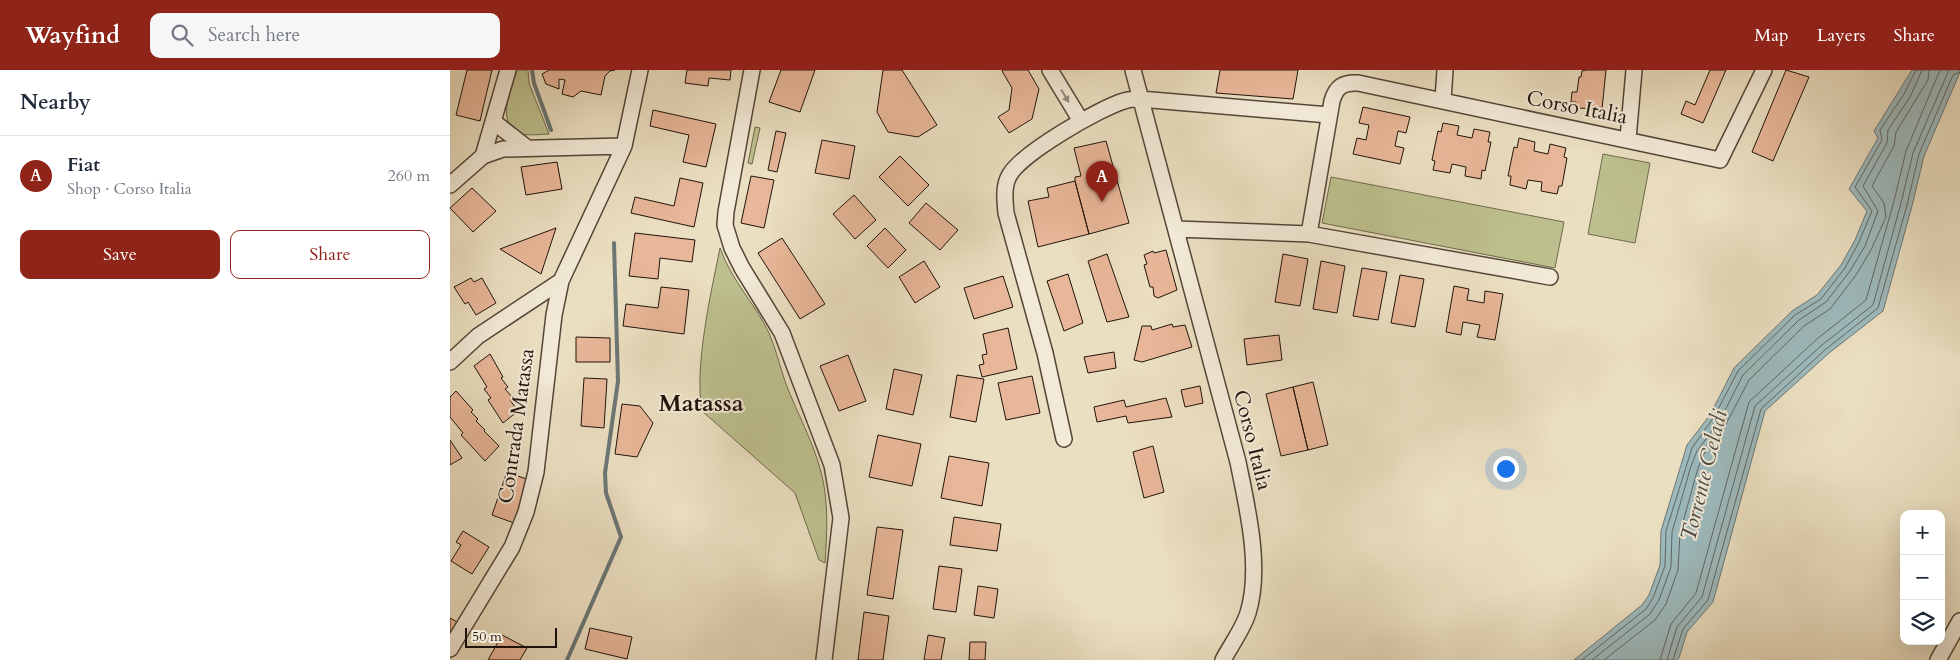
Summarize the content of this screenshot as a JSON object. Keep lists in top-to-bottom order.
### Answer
{
  "streets": {
    "street": ["Corso Italia", "Contrada Matassa"]
  },
  "districts": ["Matassa"],
  "water": ["Torrente Celadi"],
  "scale_bar": "50 m",
  "page": {
    "header": "Wayfind",
    "search": "Search here",
    "nav": ["Map", "Layers", "Share"],
    "heading": "Nearby",
    "list": [
      {
        "mark": "A",
        "name": "Fiat",
        "note": "Shop · Corso Italia",
        "value": "260 m"
      }
    ],
    "pins": "A",
    "buttons": ["Save", "Share"],
    "map_buttons": ["+", "−"],
    "scale": "50 m"
  }
}
